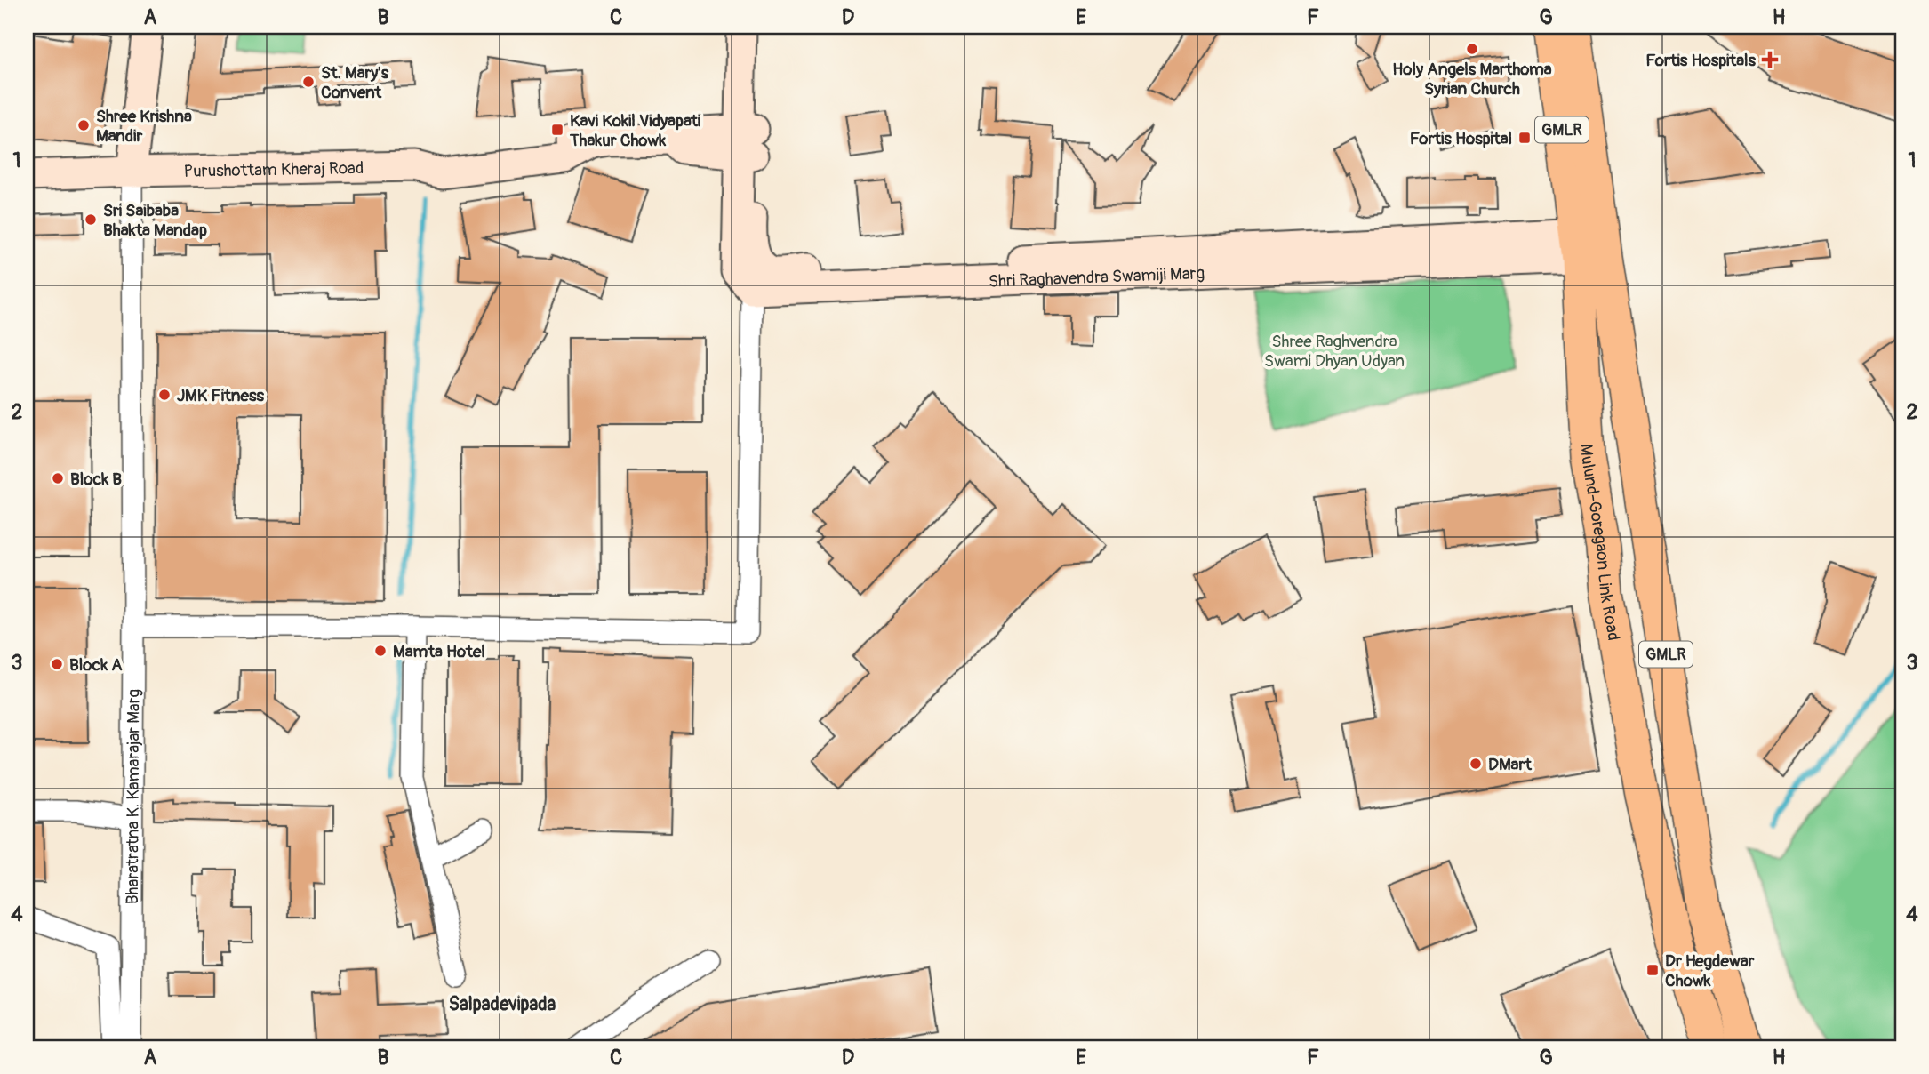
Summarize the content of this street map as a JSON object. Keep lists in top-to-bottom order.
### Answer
{
  "streets": {
    "main road": ["GMLR", "Mulund-Goregaon Link Road"],
    "street": ["Purushottam Kheraj Road", "Shri Raghavendra Swamiji Marg", "Bharatratna K. Kamarajar Marg"]
  },
  "crossings": [
    ["Purushottam Kheraj Road", "Bharatratna K. Kamarajar Marg"],
    ["Shri Raghavendra Swamiji Marg", "Mulund-Goregaon Link Road"]
  ],
  "districts": ["Salpadevipada"],
  "parks": ["Shree Raghvendra Swami Dhyan Udyan"],
  "places": {
    "other": [
      "Holy Angels Marthoma Syrian Church",
      "St. Mary's Convent",
      "Shree Krishna Mandir",
      "Sri Saibaba Bhakta Mandap",
      "JMK Fitness",
      "Block B",
      "Mamta Hotel",
      "Block A",
      "DMart"
    ],
    "health": ["Fortis Hospitals"],
    "transit": ["Kavi Kokil Vidyapati Thakur Chowk", "Fortis Hospital", "Dr Hegdewar Chowk"]
  },
  "grid": {
    "columns": [
      "A",
      "B",
      "C",
      "D",
      "E",
      "F",
      "G",
      "H"
    ],
    "rows": [
      "1",
      "2",
      "3",
      "4"
    ]
  }
}
